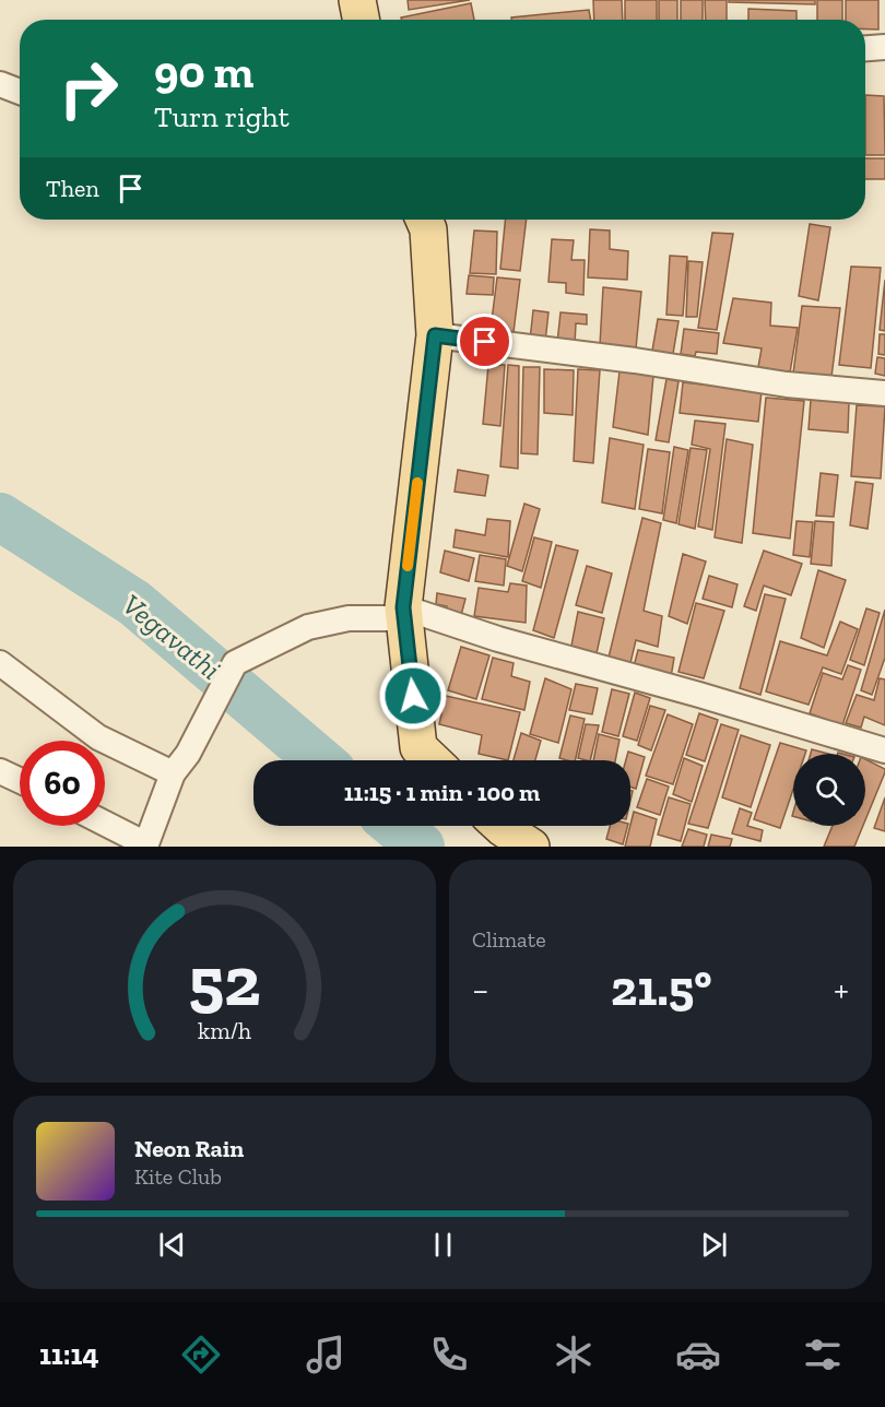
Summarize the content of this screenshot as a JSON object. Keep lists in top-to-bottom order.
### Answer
{
  "water": ["Vegavathi"],
  "page": {
    "turn": ["90 m", "Turn right"],
    "then": "Then",
    "limit": "60",
    "trip": "11:15 · 1 min · 100 m",
    "tile": "Climate",
    "heat": ["−", "21.5°", "+"],
    "song": ["Neon Rain", "Kite Club"],
    "tabs": "11:14",
    "gauge": ["52", "km/h"]
  }
}
